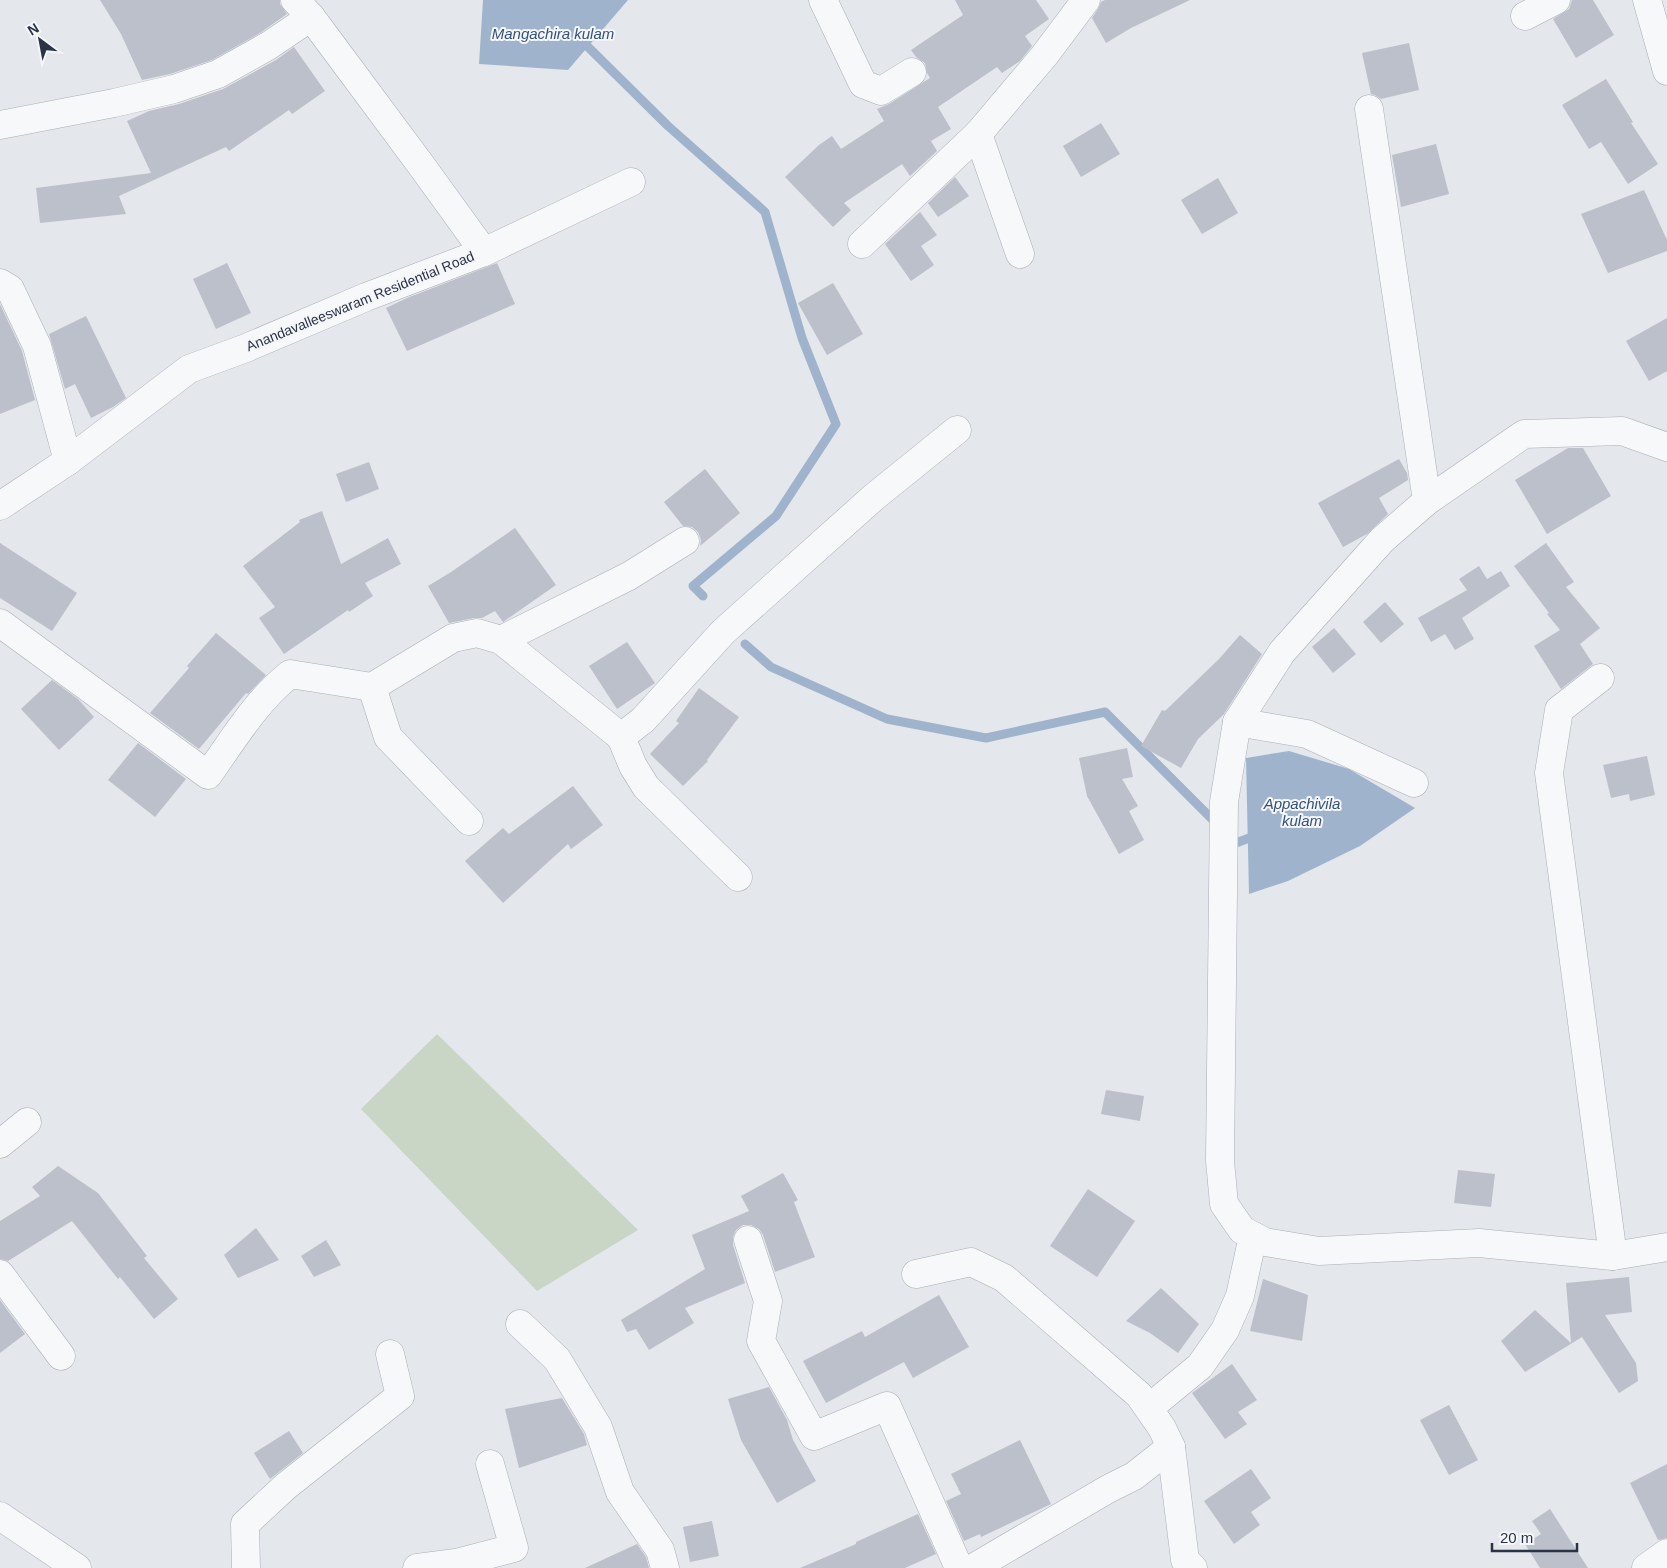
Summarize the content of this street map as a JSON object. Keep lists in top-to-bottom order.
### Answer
{
  "streets": {
    "street": ["Anandavalleeswaram Residential Road"]
  },
  "water": ["Mangachira kulam", "Appachivila kulam"],
  "scale_bar": "20 m",
  "north": "top left"
}
